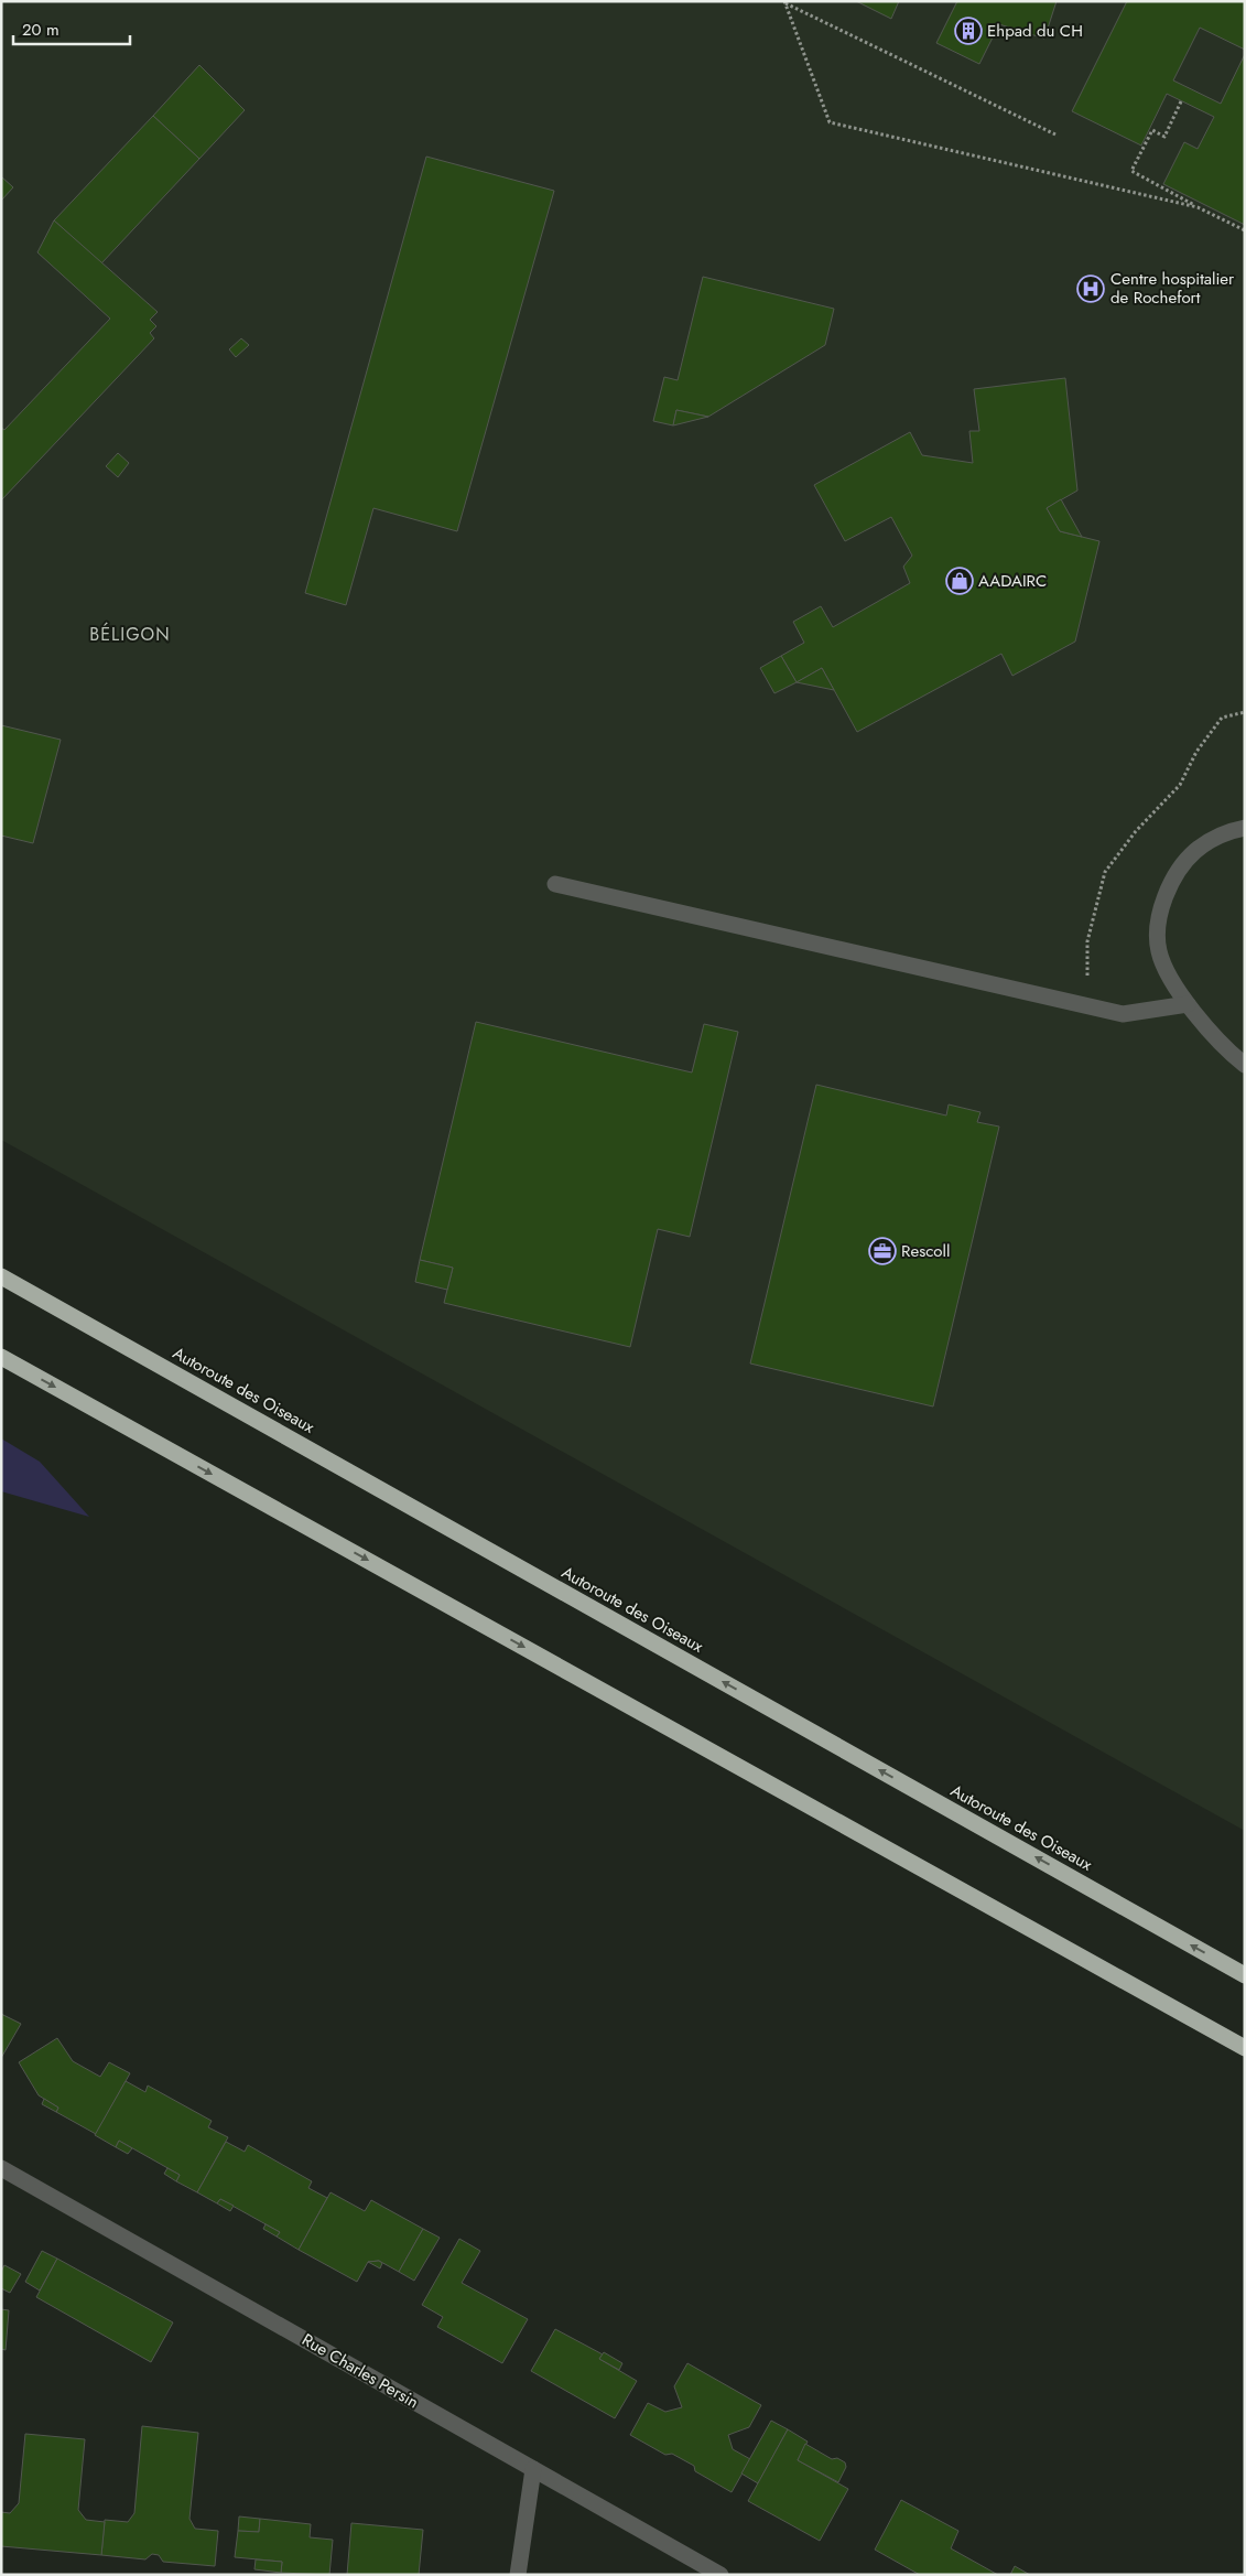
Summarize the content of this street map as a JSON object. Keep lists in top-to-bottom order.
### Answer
{
  "streets": {
    "highway": ["Autoroute des Oiseaux"],
    "street": ["Rue Charles Persin"]
  },
  "districts": ["BÉLIGON"],
  "places": {
    "building": ["Ehpad du CH"],
    "hospital": ["Centre hospitalier de Rochefort"],
    "shop": ["AADAIRC"],
    "office": ["Rescoll"]
  },
  "scale_bar": "20 m"
}
